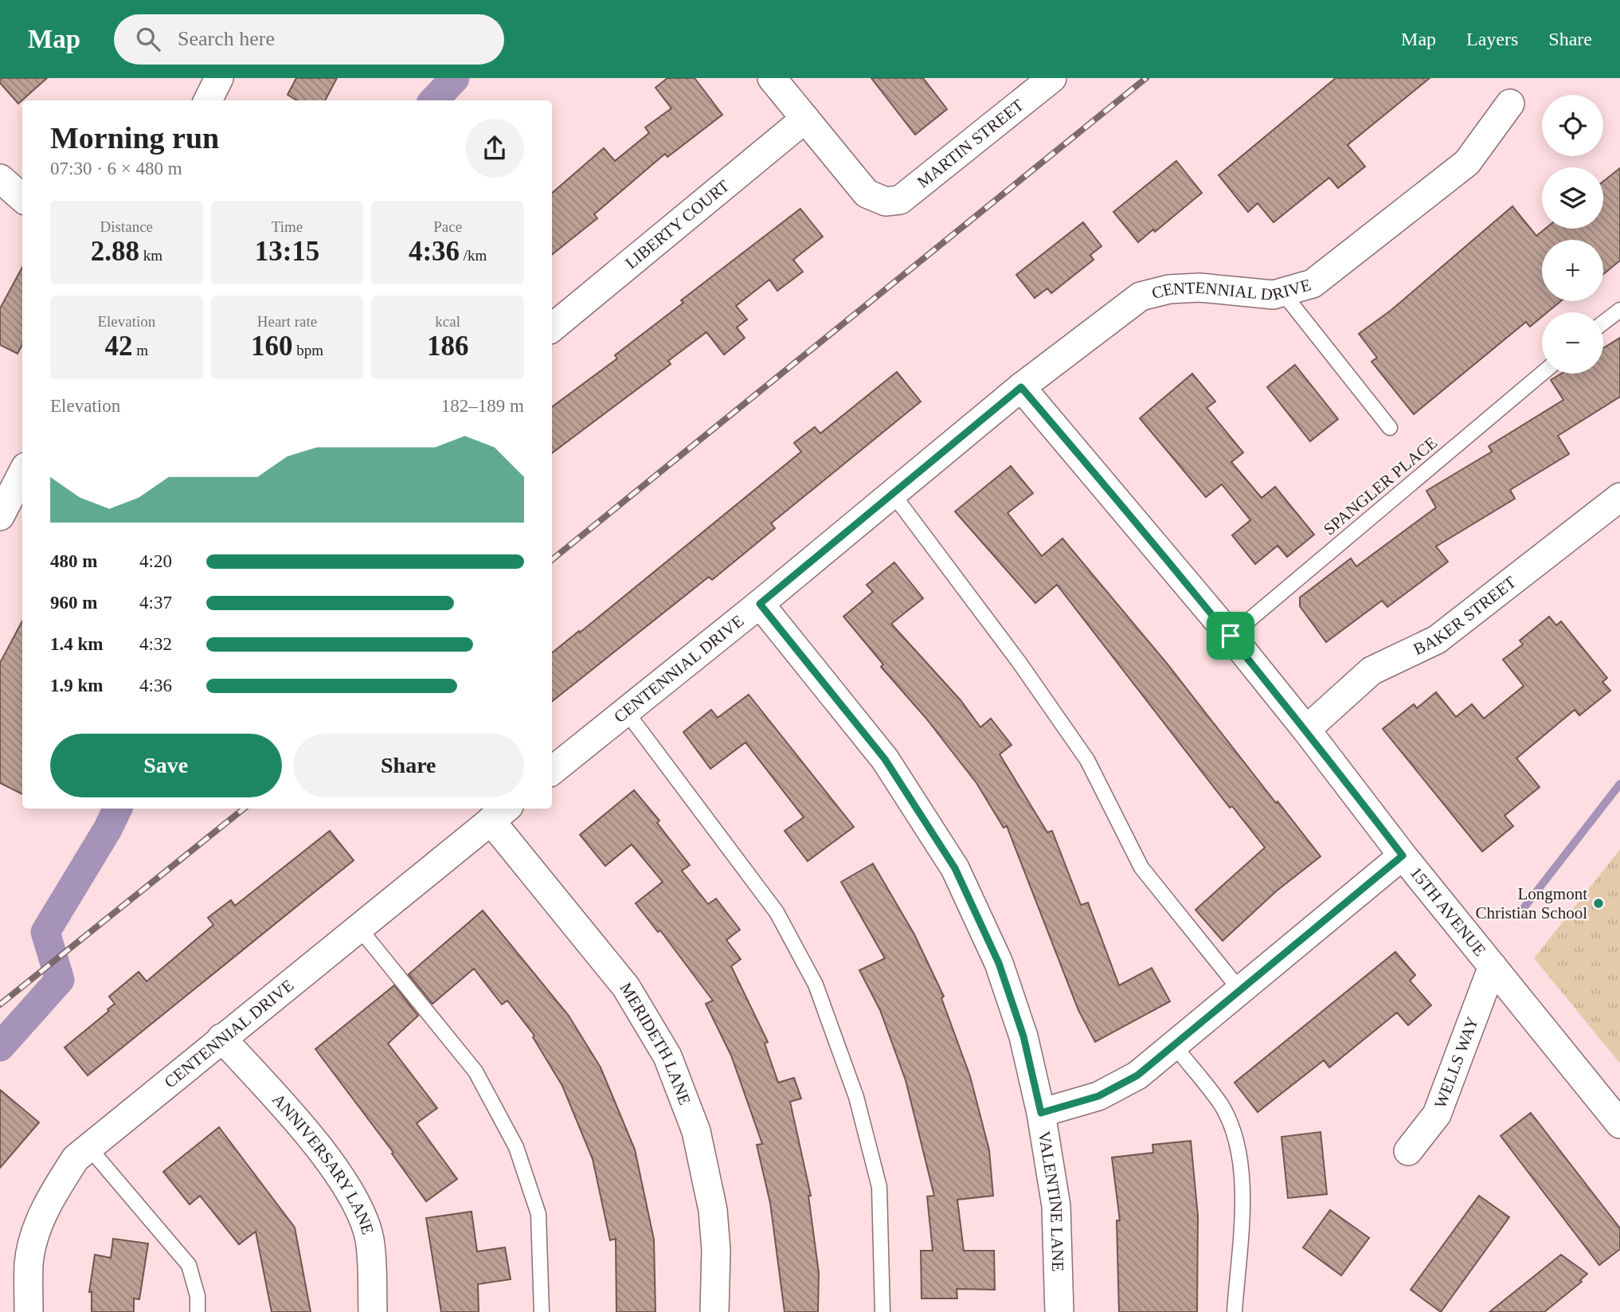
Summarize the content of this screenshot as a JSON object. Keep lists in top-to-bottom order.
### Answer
{
  "streets": {
    "street": [
      "MARTIN STREET",
      "LIBERTY COURT",
      "CENTENNIAL DRIVE",
      "BAKER STREET",
      "15TH AVENUE",
      "MERIDETH LANE",
      "WELLS WAY",
      "ANNIVERSARY LANE",
      "VALENTINE LANE"
    ],
    "lane": ["SPANGLER PLACE"]
  },
  "crossings": [
    ["MARTIN STREET", "LIBERTY COURT"],
    ["CENTENNIAL DRIVE", "15TH AVENUE"],
    ["CENTENNIAL DRIVE", "MERIDETH LANE"],
    ["CENTENNIAL DRIVE", "ANNIVERSARY LANE"],
    ["CENTENNIAL DRIVE", "VALENTINE LANE"],
    ["SPANGLER PLACE", "15TH AVENUE"],
    ["BAKER STREET", "15TH AVENUE"],
    ["15TH AVENUE", "WELLS WAY"]
  ],
  "places": ["Longmont Christian School"],
  "page": {
    "header": "Map",
    "search": "Search here",
    "nav": ["Map", "Layers", "Share"],
    "map_buttons": ["+", "−"],
    "heading": ["Morning run", "07:30 · 6 × 480 m"],
    "stats": [
      ["Distance", "2.88 km"],
      ["Time", "13:15"],
      ["Pace", "4:36 /km"],
      ["Elevation", "42 m"],
      ["Heart rate", "160 bpm"],
      ["kcal", "186"]
    ],
    "chart": ["Elevation", "182–189 m"],
    "list": [
      {
        "name": "480 m",
        "note": "4:20"
      },
      {
        "name": "960 m",
        "note": "4:37"
      },
      {
        "name": "1.4 km",
        "note": "4:32"
      },
      {
        "name": "1.9 km",
        "note": "4:36"
      }
    ],
    "buttons": ["Save", "Share"]
  }
}
